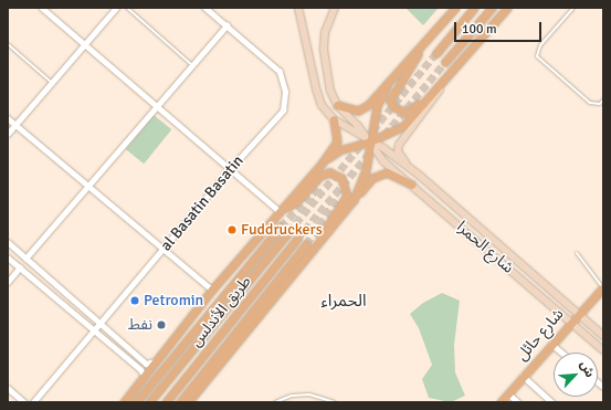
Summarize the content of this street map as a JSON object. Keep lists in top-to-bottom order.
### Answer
{
  "streets": {
    "main road": ["شارع الحمرا", "طريق الأندلس", "شارع حائل"],
    "street": ["al Basatin Basatin"]
  },
  "crossings": [
    ["شارع الحمرا", "شارع حائل"]
  ],
  "districts": ["الحمراء"],
  "places": ["Fuddruckers", "Petromin", "نفط"],
  "scale_bar": "100 m",
  "north": "top right"
}
